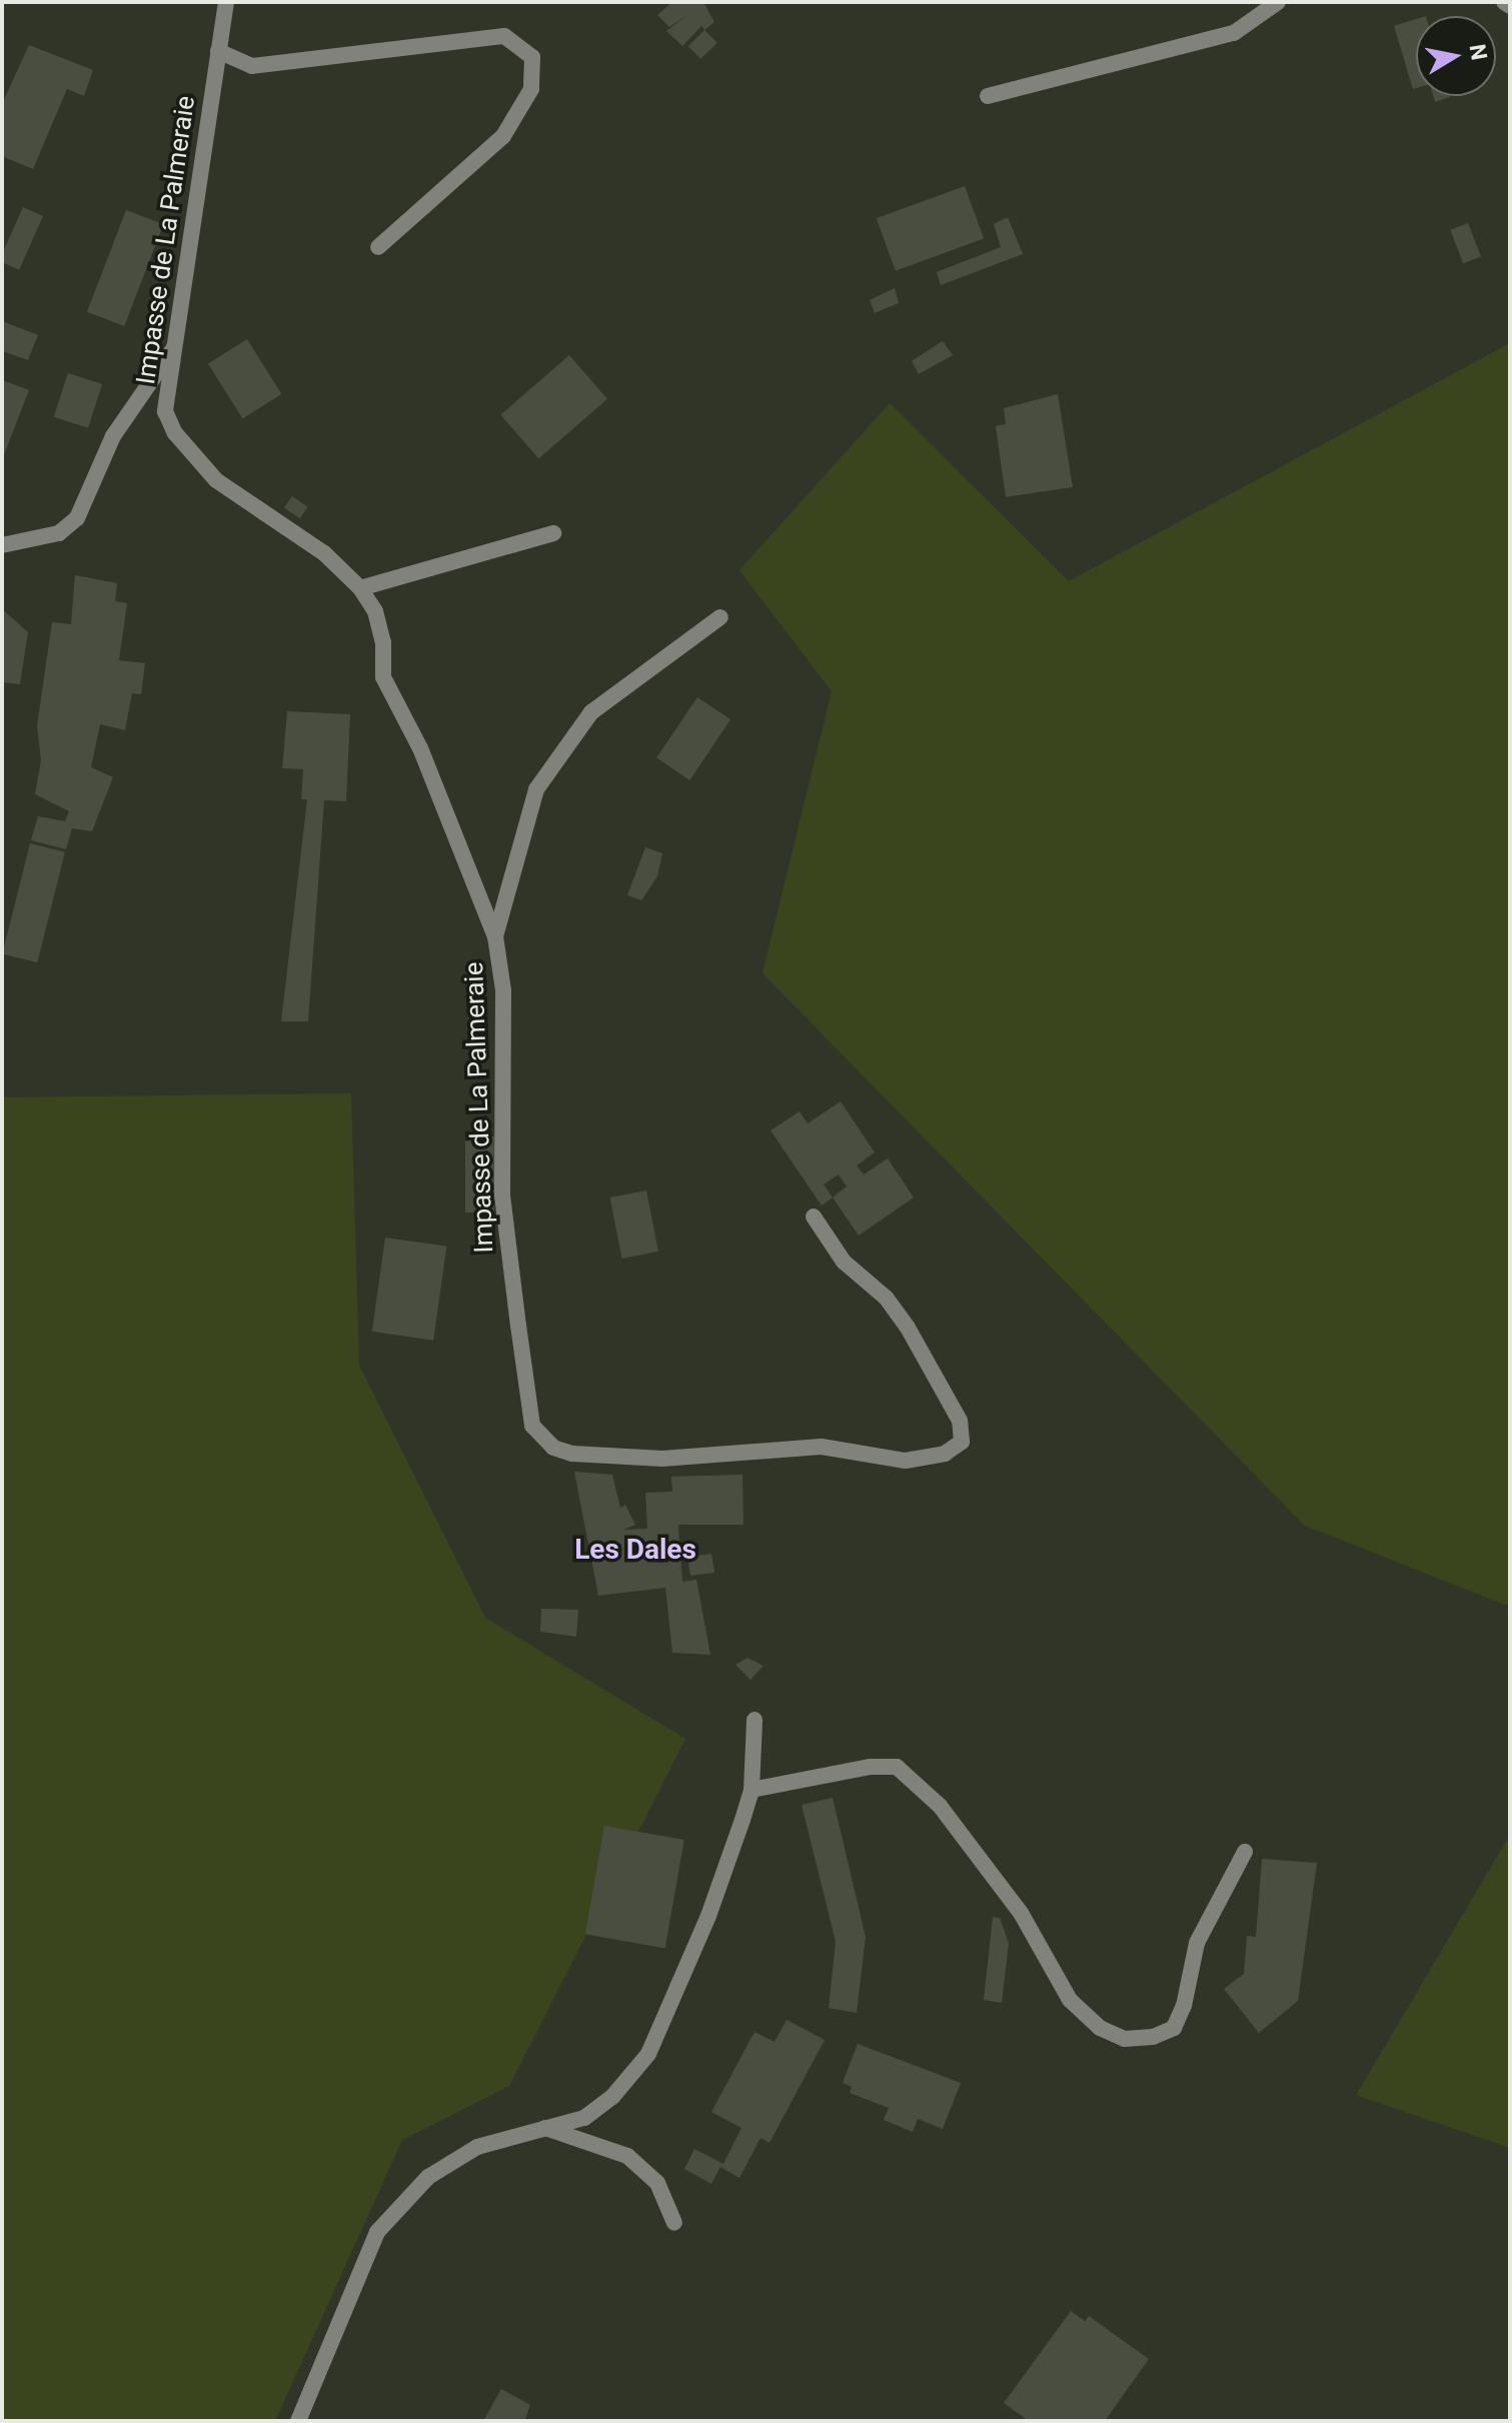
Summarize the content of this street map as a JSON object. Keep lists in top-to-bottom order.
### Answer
{
  "streets": {
    "street": ["Impasse de La Palmeraie"]
  },
  "districts": ["Les Dales"],
  "north": "right"
}
